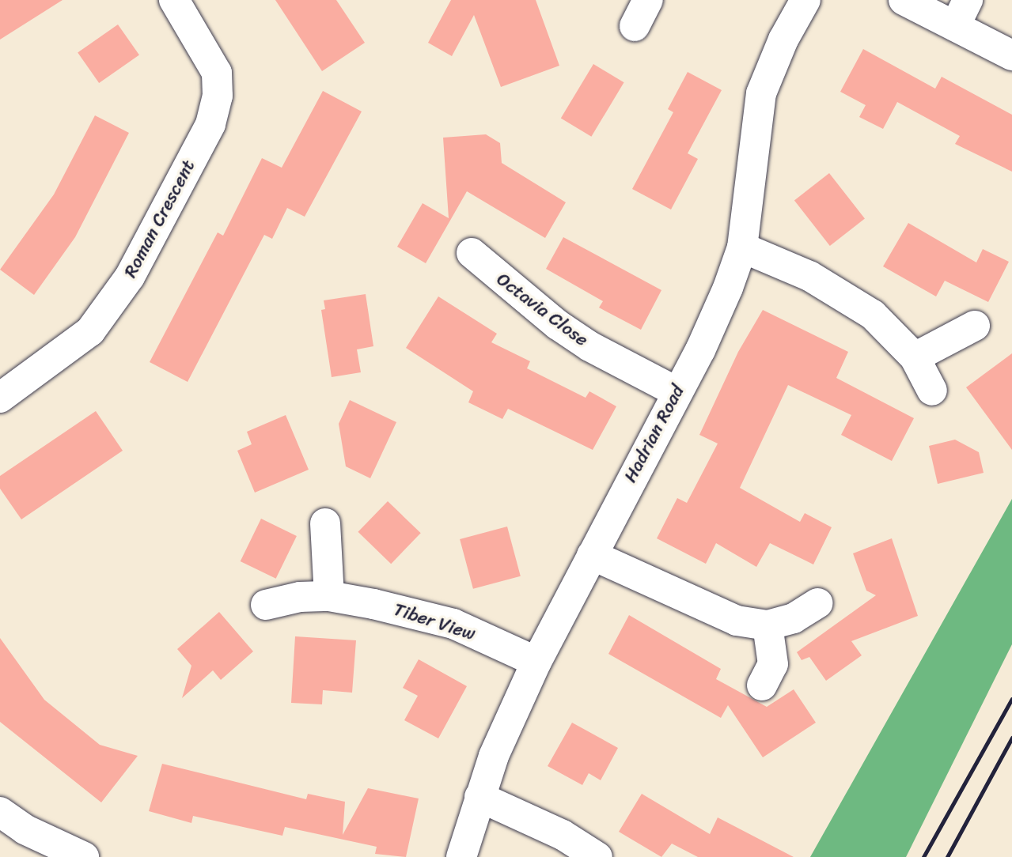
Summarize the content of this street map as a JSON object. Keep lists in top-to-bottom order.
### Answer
{
  "streets": {
    "street": [
      "Roman Crescent",
      "Octavia Close",
      "Hadrian Road",
      "Tiber View"
    ]
  },
  "crossings": [
    ["Octavia Close", "Hadrian Road"],
    ["Hadrian Road", "Tiber View"]
  ]
}
